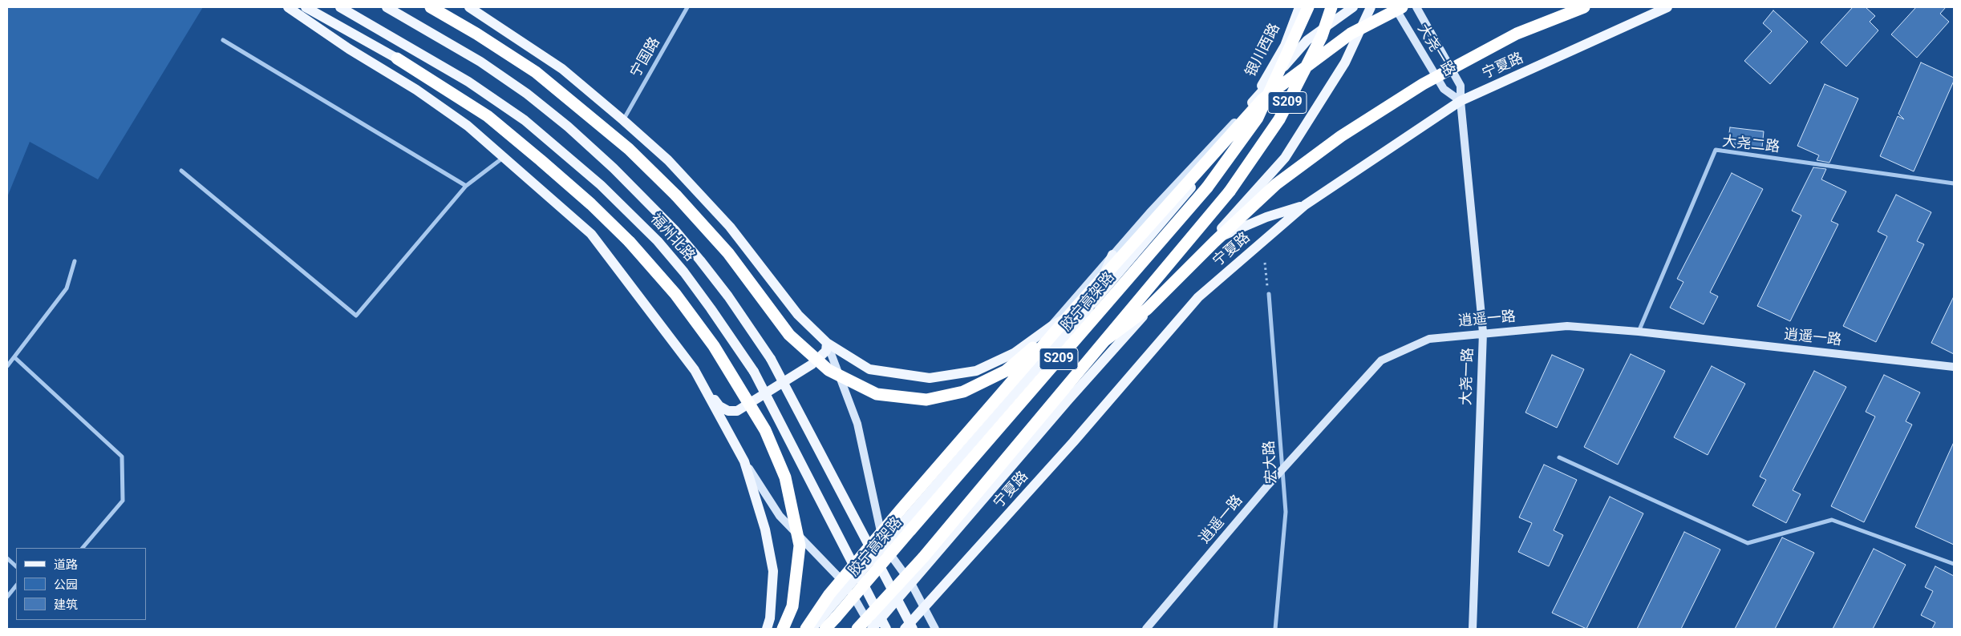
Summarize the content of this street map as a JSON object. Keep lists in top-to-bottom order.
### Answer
{
  "streets": {
    "highway": ["S209", "胶宁高架路"],
    "main road": ["银川西路", "宁夏路", "福州北路"],
    "street": [
      "大尧一路",
      "宁国路",
      "大尧二路",
      "逍遥一路",
      "宏大路"
    ]
  },
  "crossings": [
    ["大尧一路", "宁夏路"],
    ["大尧一路", "逍遥一路"],
    ["大尧二路", "逍遥一路"],
    ["逍遥一路", "宏大路"]
  ],
  "legend": ["道路", "公园", "建筑"]
}
